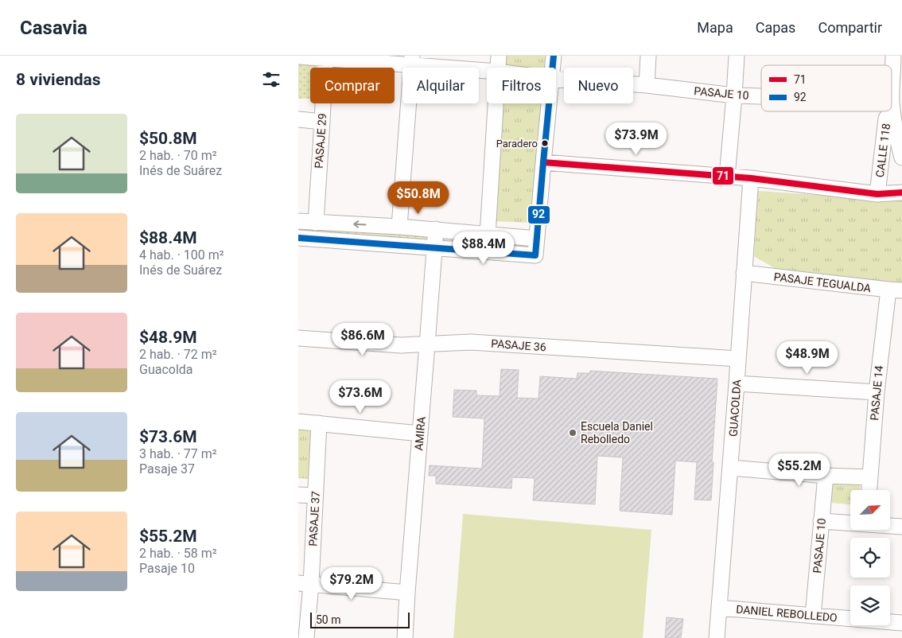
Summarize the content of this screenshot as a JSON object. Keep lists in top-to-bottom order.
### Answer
{
  "streets": {
    "street": [
      "PASAJE 10",
      "PASAJE 29",
      "CALLE 118",
      "PASAJE TEGUALDA",
      "PASAJE 36",
      "PASAJE 14",
      "GUACOLDA",
      "AMIRA",
      "PASAJE 37",
      "DANIEL REBOLLEDO"
    ]
  },
  "crossings": [
    ["PASAJE 10", "PASAJE 29"],
    ["PASAJE 10", "DANIEL REBOLLEDO"],
    ["PASAJE TEGUALDA", "PASAJE 14"],
    ["PASAJE TEGUALDA", "GUACOLDA"],
    ["PASAJE 36", "GUACOLDA"],
    ["PASAJE 36", "AMIRA"],
    ["GUACOLDA", "DANIEL REBOLLEDO"]
  ],
  "places": ["Paradero", "Escuela Daniel Rebolledo"],
  "lines": ["transit line 92", "transit line 71"],
  "legend": ["71", "92"],
  "scale_bar": "50 m",
  "north": "top right",
  "page": {
    "header": "Casavia",
    "nav": ["Mapa", "Capas", "Compartir"],
    "heading": "8 viviendas",
    "chip": [
      "Comprar",
      "Alquilar",
      "Filtros",
      "Nuevo"
    ],
    "list": [
      {
        "name": "$50.8M",
        "note": "2 hab. · 70 m² · Inés de Suárez"
      },
      {
        "name": "$88.4M",
        "note": "4 hab. · 100 m² · Inés de Suárez"
      },
      {
        "name": "$48.9M",
        "note": "2 hab. · 72 m² · Guacolda"
      },
      {
        "name": "$73.6M",
        "note": "3 hab. · 77 m² · Pasaje 37"
      },
      {
        "name": "$55.2M",
        "note": "2 hab. · 58 m² · Pasaje 10"
      }
    ],
    "price": [
      "$73.9M",
      "$50.8M",
      "$88.4M",
      "$86.6M",
      "$48.9M",
      "$73.6M",
      "$55.2M",
      "$79.2M"
    ],
    "scale": "50 m"
  }
}
